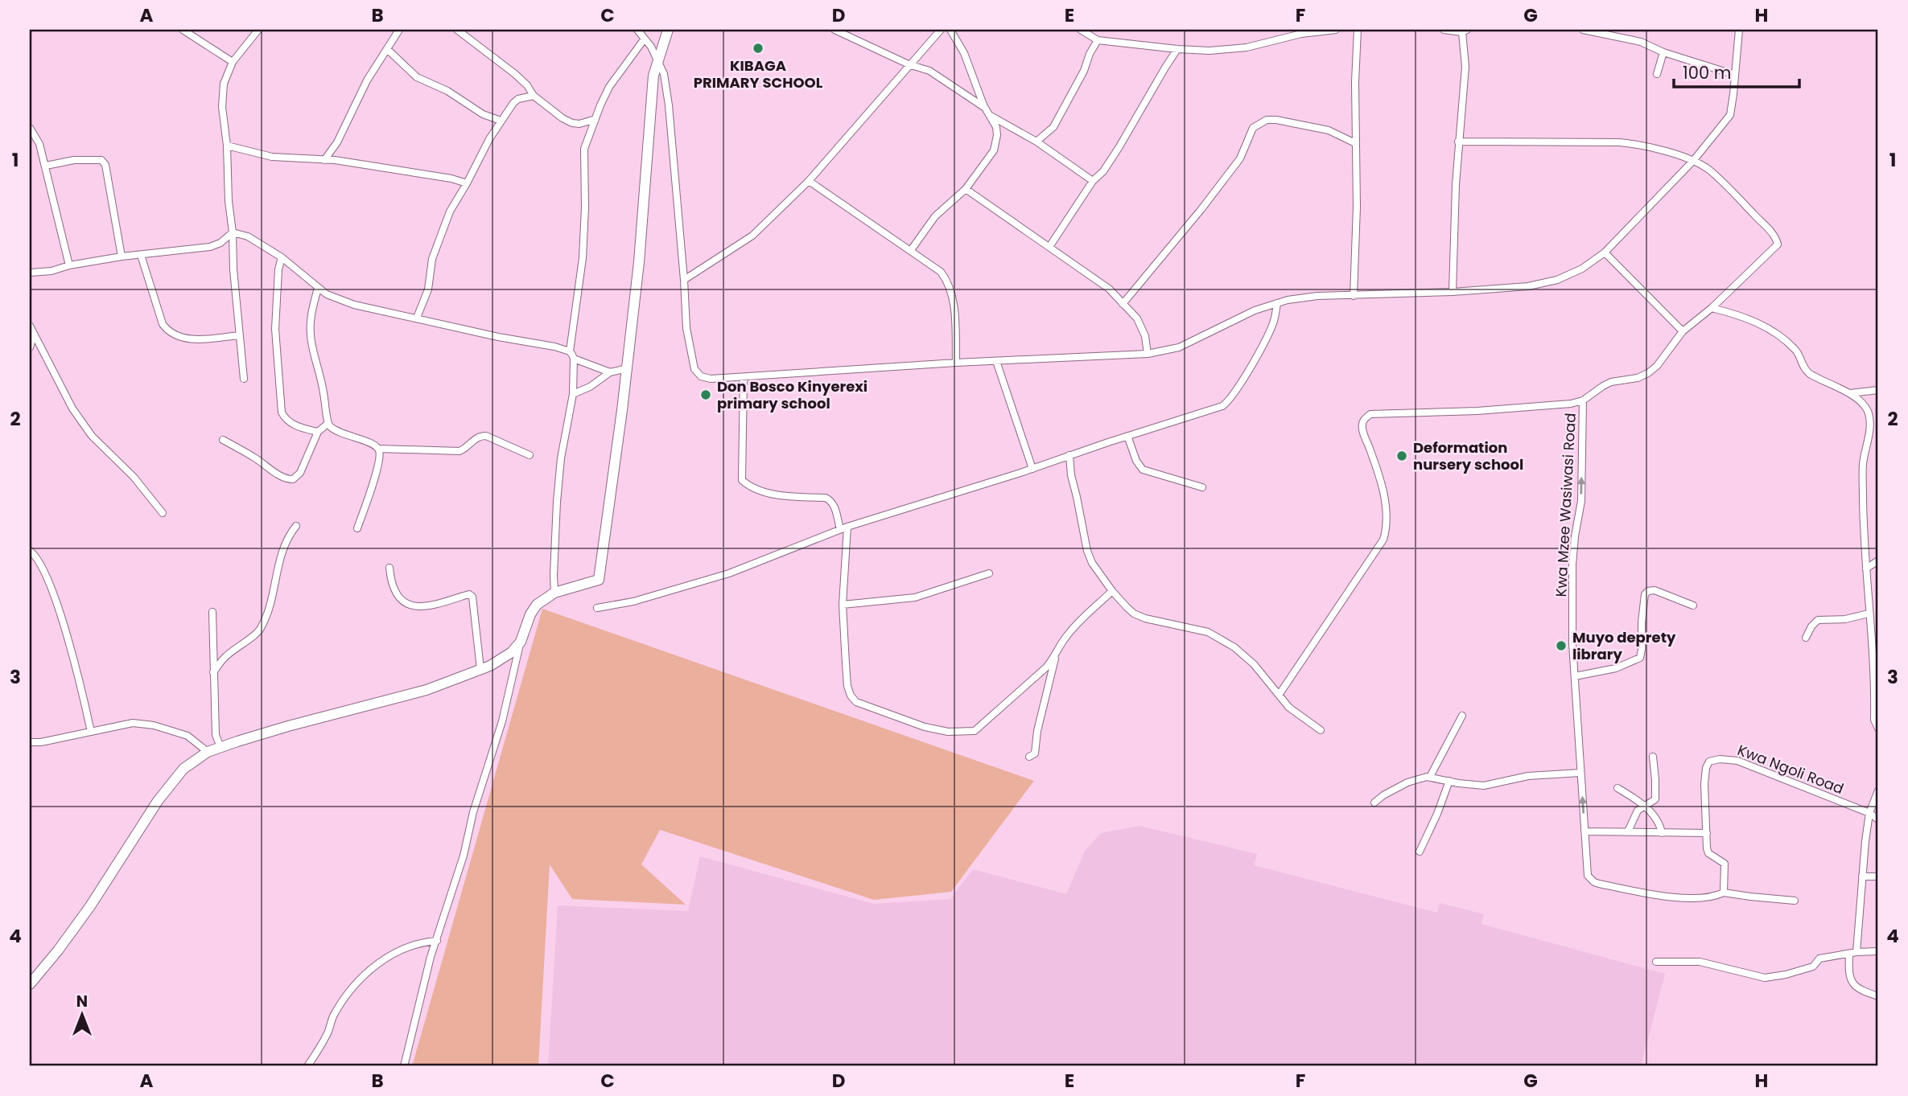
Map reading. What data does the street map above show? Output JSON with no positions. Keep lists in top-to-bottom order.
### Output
{
  "streets": {
    "street": ["Kwa Mzee Wasiwasi Road", "Kwa Ngoli Road"]
  },
  "crossings": [
    ["Kwa Mzee Wasiwasi Road", "Kwa Ngoli Road"]
  ],
  "one_way": ["Kwa Mzee Wasiwasi Road"],
  "places": [
    "KIBAGA PRIMARY SCHOOL",
    "Don Bosco Kinyerexi primary school",
    "Deformation nursery school",
    "Muyo deprety library"
  ],
  "scale_bar": "100 m",
  "north": "top",
  "grid": {
    "columns": [
      "A",
      "B",
      "C",
      "D",
      "E",
      "F",
      "G",
      "H"
    ],
    "rows": [
      "1",
      "2",
      "3",
      "4"
    ]
  }
}
